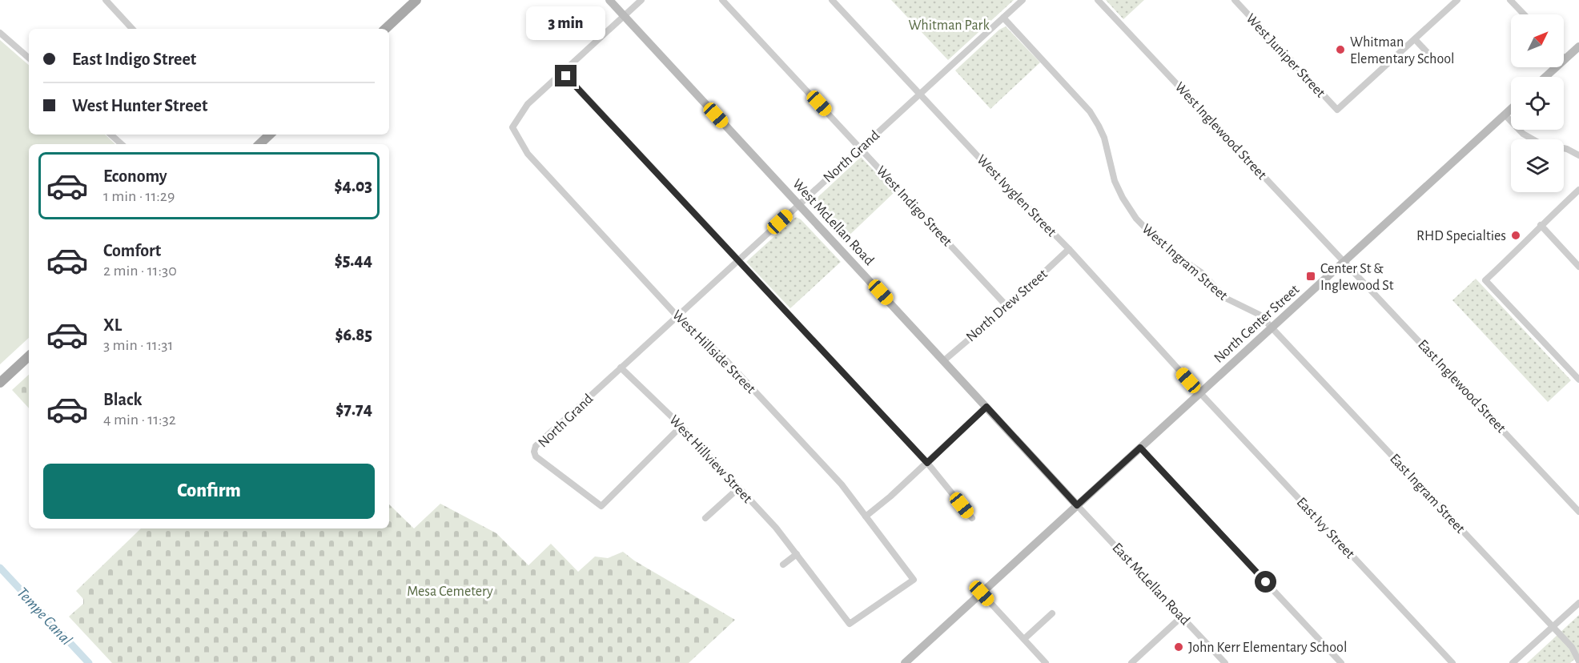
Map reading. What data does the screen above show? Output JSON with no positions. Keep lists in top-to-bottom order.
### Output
{
  "streets": {
    "street": [
      "West Juniper Street",
      "West Inglewood Street",
      "North Grand",
      "West Ivyglen Street",
      "West Indigo Street",
      "West McLellan Road",
      "West Ingram Street",
      "North Drew Street",
      "North Center Street",
      "West Hillside Street",
      "East Inglewood Street",
      "West Hillview Street",
      "East Ingram Street",
      "East Ivy Street",
      "East McLellan Road"
    ]
  },
  "crossings": [
    ["West Inglewood Street", "North Center Street"],
    ["West Inglewood Street", "East Inglewood Street"],
    ["North Grand", "West Ivyglen Street"],
    ["North Grand", "West Indigo Street"],
    ["North Grand", "West McLellan Road"],
    ["North Grand", "West Ingram Street"],
    ["North Grand", "West Hillside Street"],
    ["North Grand", "West Hillview Street"],
    ["West Ivyglen Street", "North Drew Street"],
    ["West Ivyglen Street", "North Center Street"],
    ["West Ivyglen Street", "East Ivy Street"],
    ["West Indigo Street", "North Drew Street"],
    ["West McLellan Road", "North Drew Street"],
    ["West McLellan Road", "North Center Street"],
    ["West McLellan Road", "East McLellan Road"],
    ["West Ingram Street", "North Center Street"],
    ["West Ingram Street", "East Ingram Street"],
    ["North Center Street", "East Inglewood Street"],
    ["North Center Street", "East Ingram Street"],
    ["North Center Street", "East Ivy Street"],
    ["North Center Street", "East McLellan Road"],
    ["West Hillside Street", "West Hillview Street"]
  ],
  "water": ["Tempe Canal"],
  "parks": ["Whitman Park", "Mesa Cemetery"],
  "places": {
    "other": ["Whitman Elementary School", "RHD Specialties", "John Kerr Elementary School"],
    "transit": ["Center St & Inglewood St"]
  },
  "north": "top right",
  "page": {
    "bubble": "3 min",
    "banner": ["East Indigo Street", "West Hunter Street"],
    "list": [
      {
        "name": "Economy",
        "note": "1 min · 11:29",
        "value": "$4.03"
      },
      {
        "name": "Comfort",
        "note": "2 min · 11:30",
        "value": "$5.44"
      },
      {
        "name": "XL",
        "note": "3 min · 11:31",
        "value": "$6.85"
      },
      {
        "name": "Black",
        "note": "4 min · 11:32",
        "value": "$7.74"
      }
    ],
    "buttons": "Confirm"
  }
}
